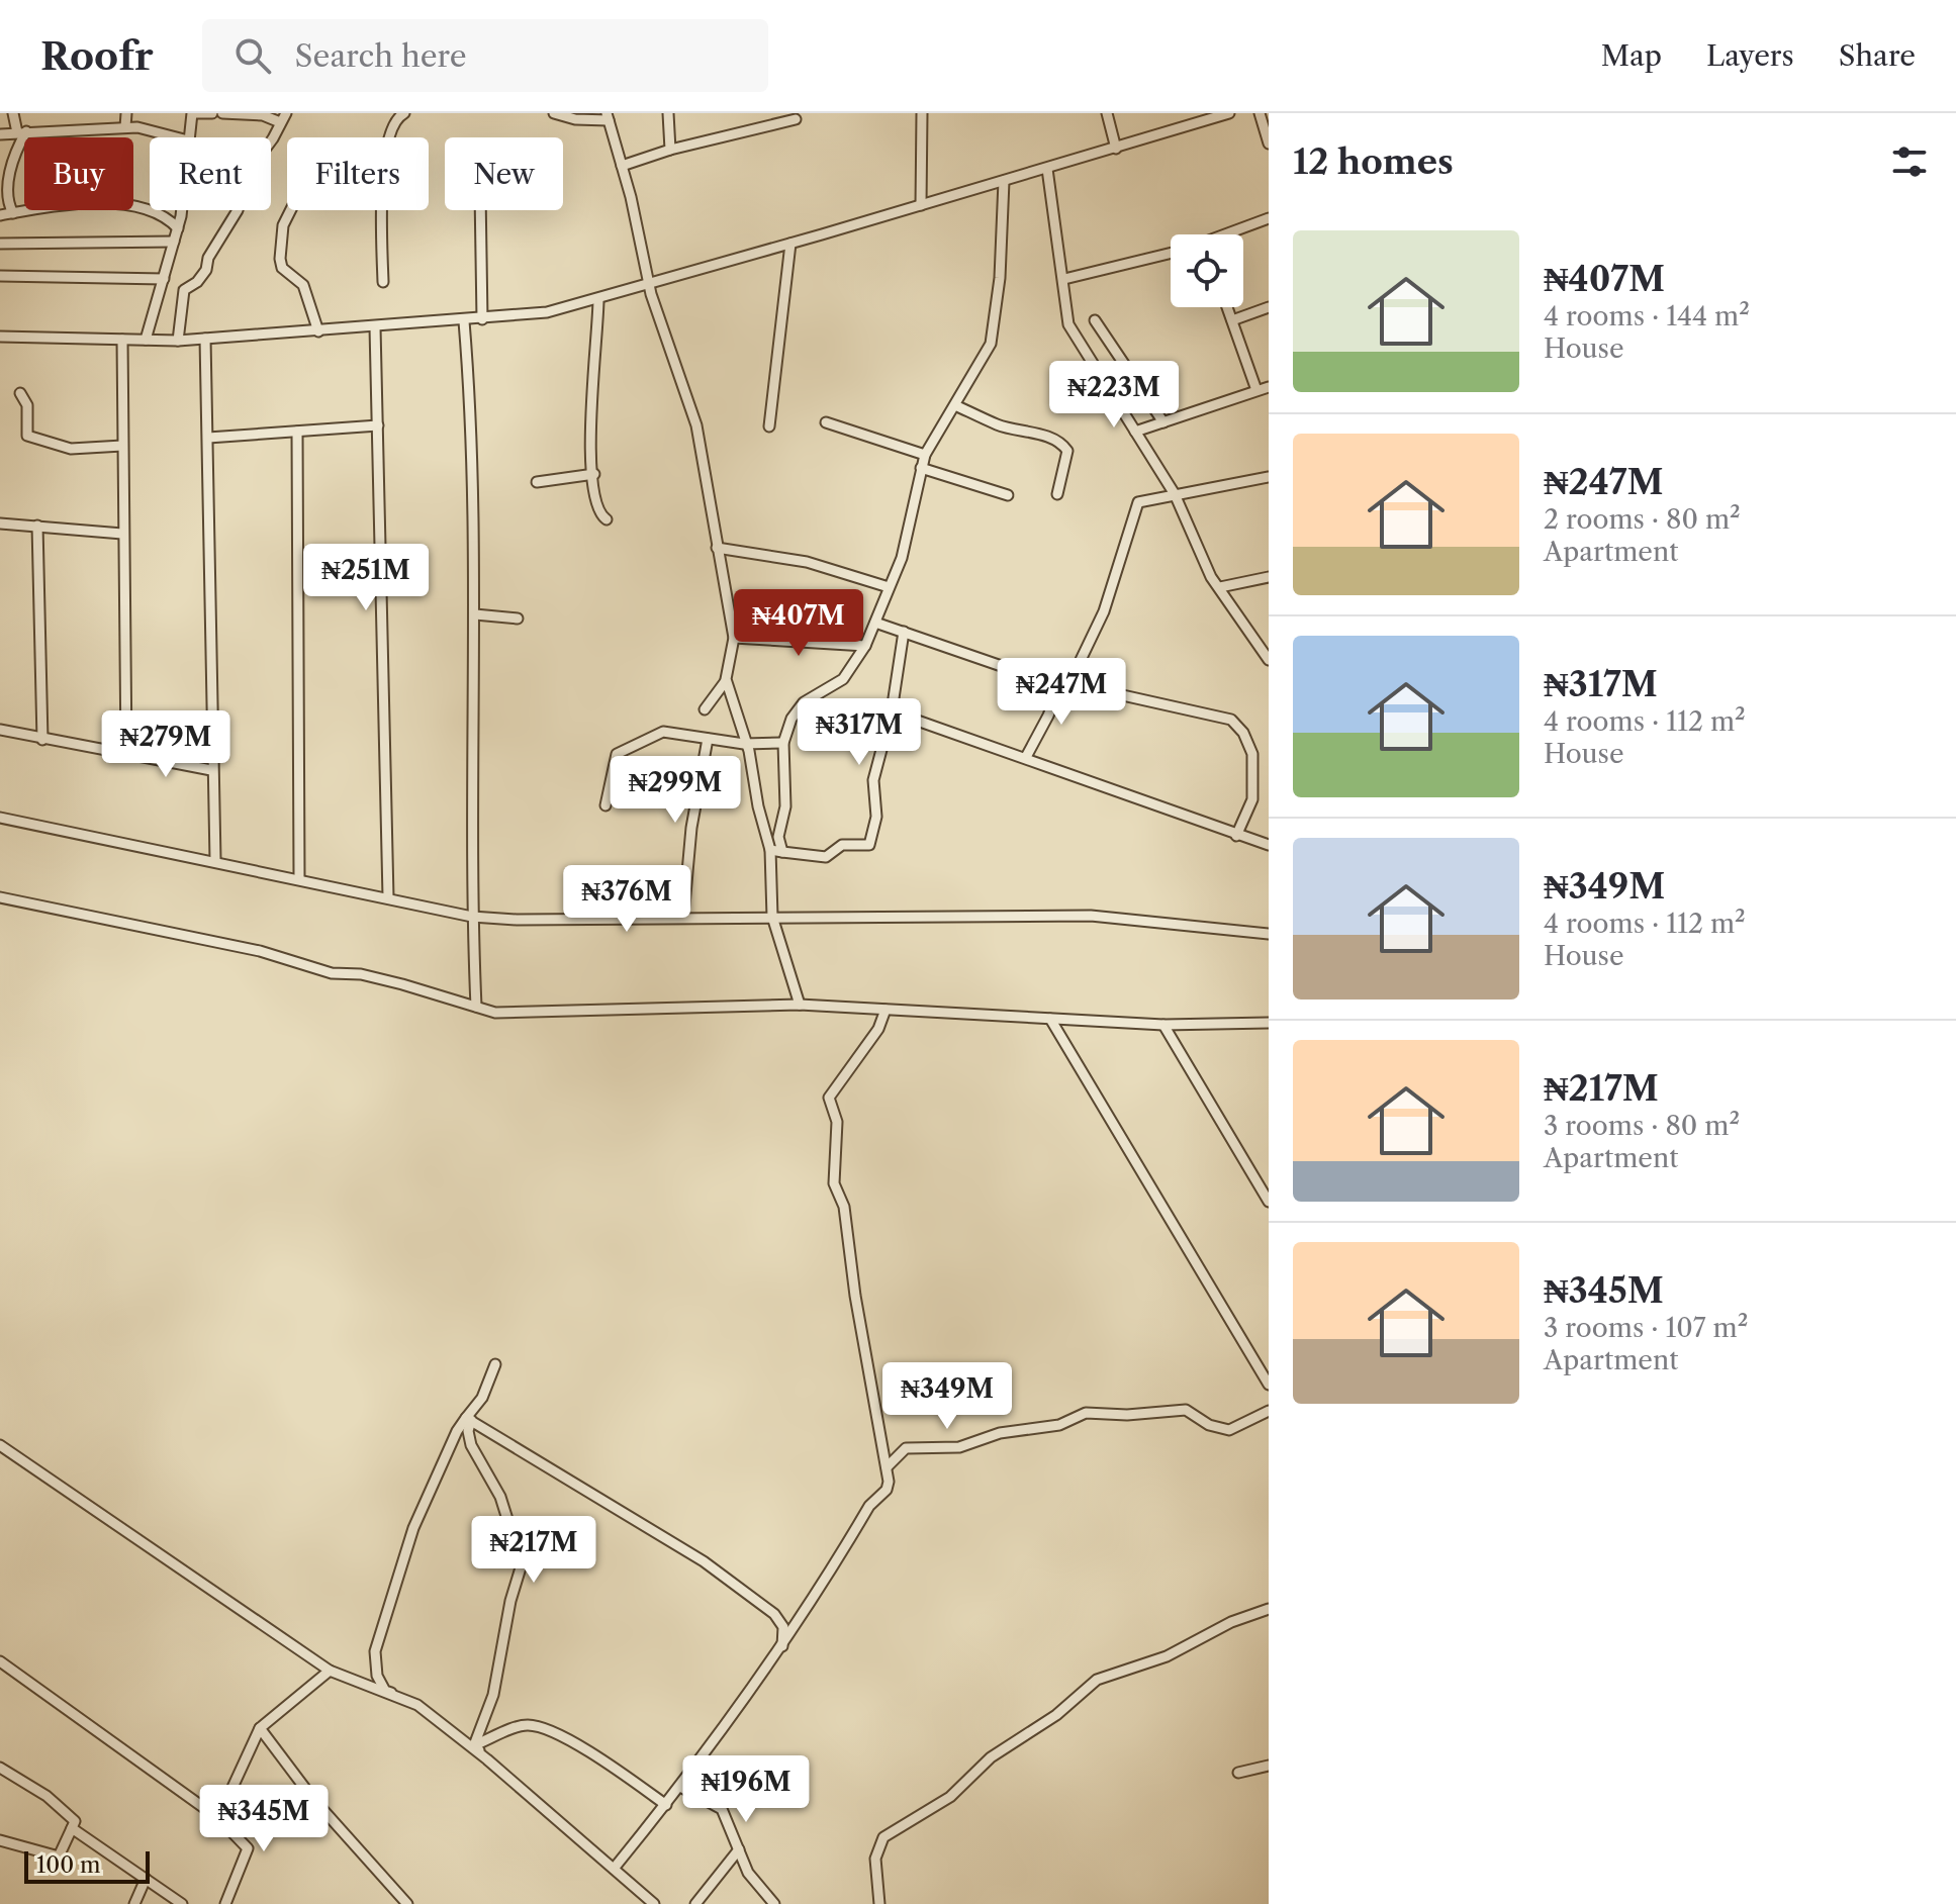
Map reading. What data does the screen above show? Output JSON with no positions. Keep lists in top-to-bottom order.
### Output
{
  "scale_bar": "100 m",
  "page": {
    "header": "Roofr",
    "search": "Search here",
    "nav": ["Map", "Layers", "Share"],
    "heading": "12 homes",
    "chip": [
      "Buy",
      "Rent",
      "Filters",
      "New"
    ],
    "list": [
      {
        "name": "₦407M",
        "note": "4 rooms · 144 m² · House"
      },
      {
        "name": "₦247M",
        "note": "2 rooms · 80 m² · Apartment"
      },
      {
        "name": "₦317M",
        "note": "4 rooms · 112 m² · House"
      },
      {
        "name": "₦349M",
        "note": "4 rooms · 112 m² · House"
      },
      {
        "name": "₦217M",
        "note": "3 rooms · 80 m² · Apartment"
      },
      {
        "name": "₦345M",
        "note": "3 rooms · 107 m² · Apartment"
      }
    ],
    "price": [
      "₦223M",
      "₦251M",
      "₦407M",
      "₦247M",
      "₦317M",
      "₦279M",
      "₦299M",
      "₦376M",
      "₦349M",
      "₦217M",
      "₦196M",
      "₦345M"
    ],
    "scale": "100 m"
  }
}
